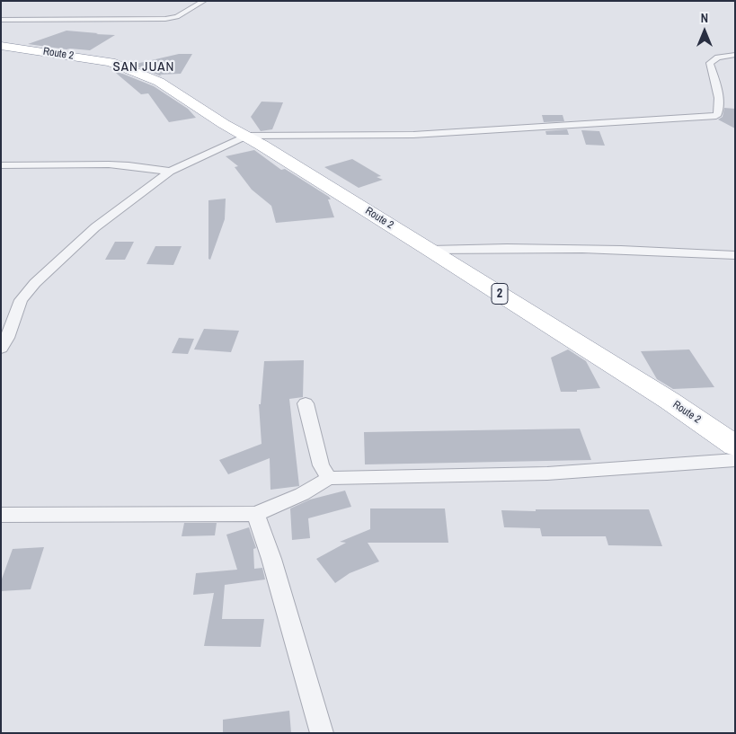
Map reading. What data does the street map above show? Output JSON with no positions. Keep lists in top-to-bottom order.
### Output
{
  "streets": {
    "highway": ["Route 2", "2"]
  },
  "districts": ["SAN JUAN"],
  "north": "top"
}
